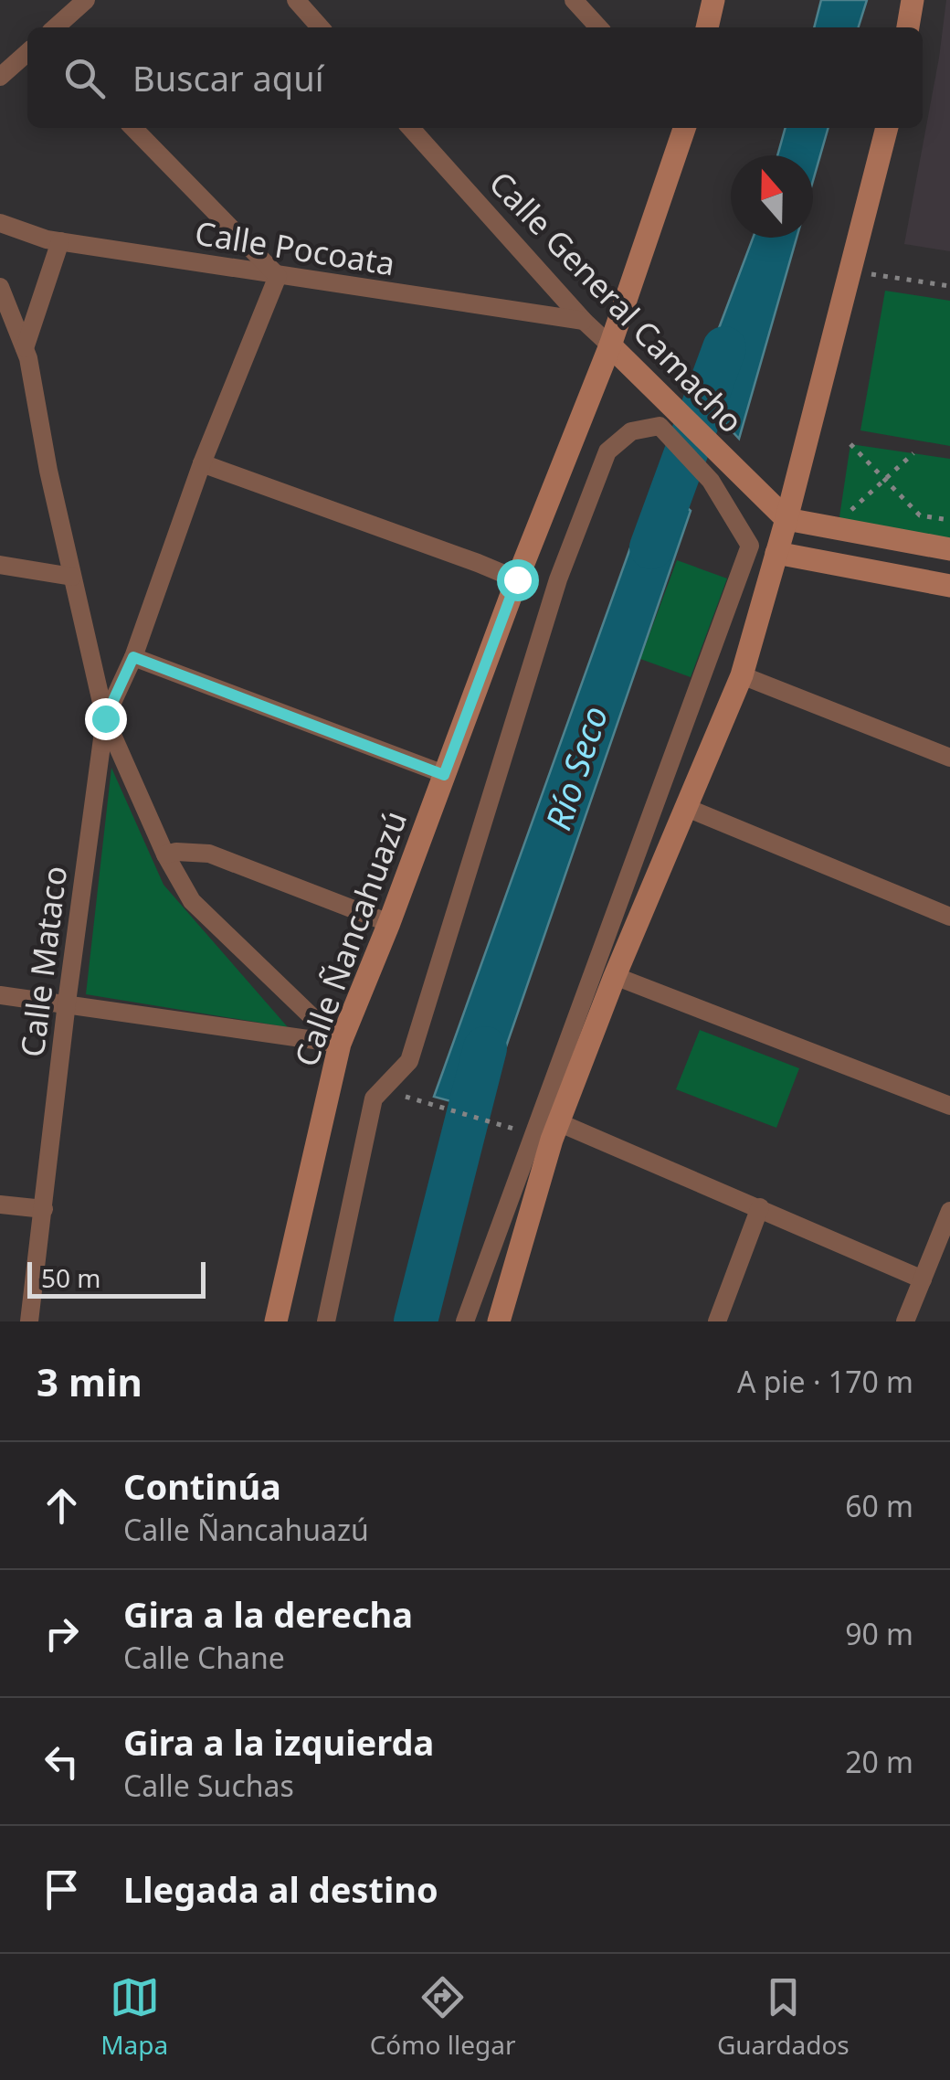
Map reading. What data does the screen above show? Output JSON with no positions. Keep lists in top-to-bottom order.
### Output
{
  "streets": {
    "street": [
      "Calle Pocoata",
      "Calle General Camacho",
      "Calle Ñancahuazú",
      "Calle Mataco"
    ]
  },
  "crossings": [
    ["Calle Pocoata", "Calle General Camacho"],
    ["Calle General Camacho", "Calle Ñancahuazú"]
  ],
  "water": ["Río Seco"],
  "scale_bar": "50 m",
  "north": "top",
  "page": {
    "search": "Buscar aquí",
    "scale": "50 m",
    "heading": ["3 min", "A pie · 170 m"],
    "list": [
      ["Continúa", "Calle Ñancahuazú", "60 m"],
      ["Gira a la derecha", "Calle Chane", "90 m"],
      ["Gira a la izquierda", "Calle Suchas", "20 m"],
      "Llegada al destino"
    ],
    "nav": ["Mapa", "Cómo llegar", "Guardados"]
  }
}
